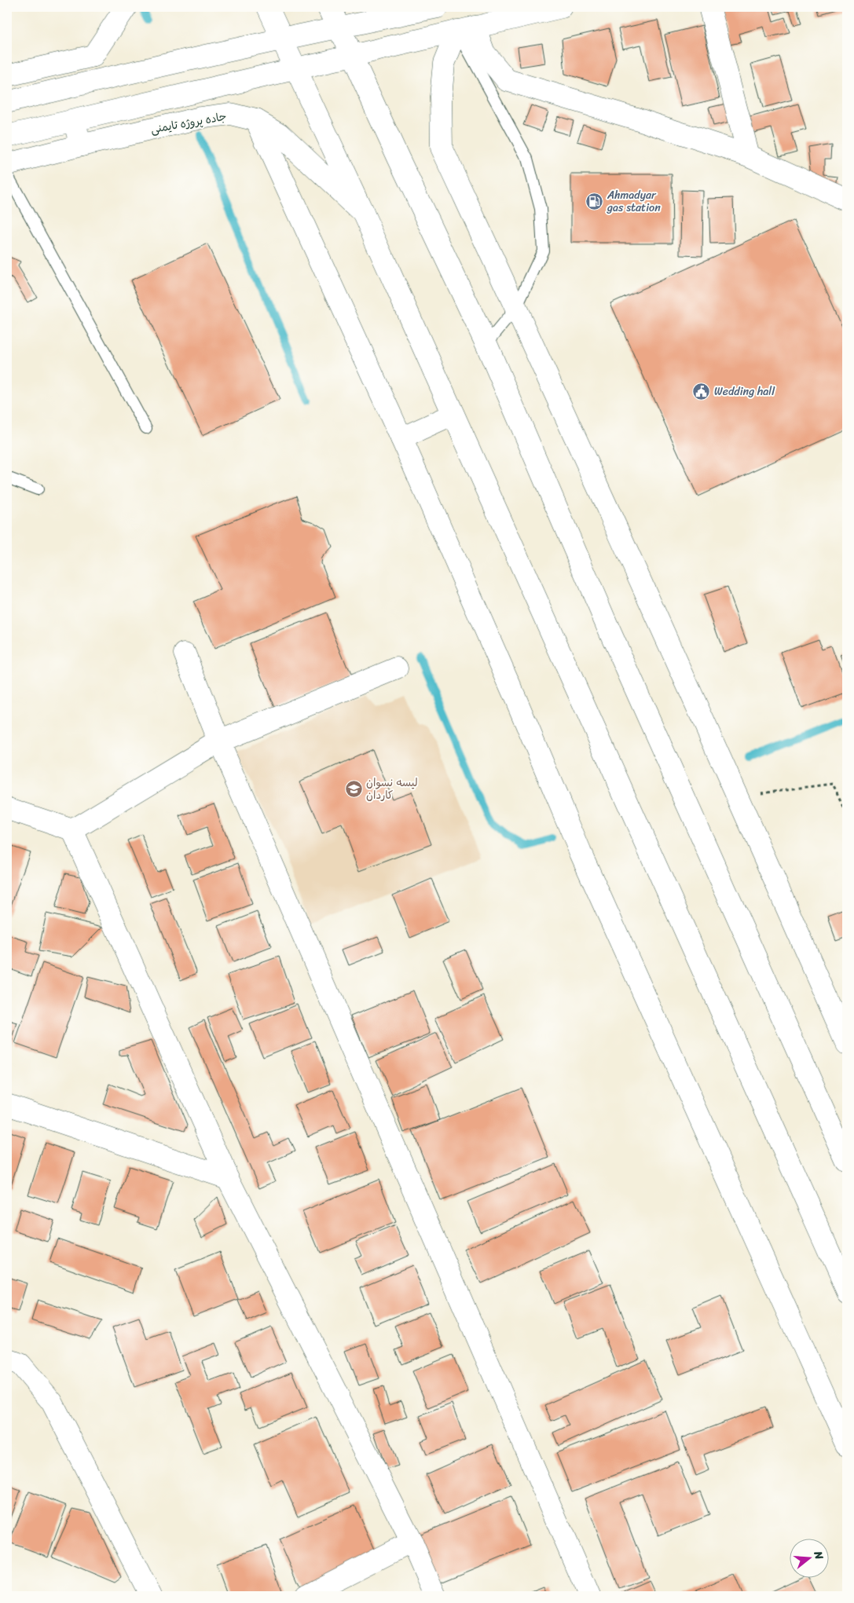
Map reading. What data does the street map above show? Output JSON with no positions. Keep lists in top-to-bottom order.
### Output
{
  "streets": {
    "street": ["جاده پروژه تایمنی"]
  },
  "places": {
    "fuel station": ["Ahmadyar gas station"],
    "public building": ["Wedding hall"],
    "school or university": ["لیسه نسوان کاردان"]
  },
  "north": "right"
}
